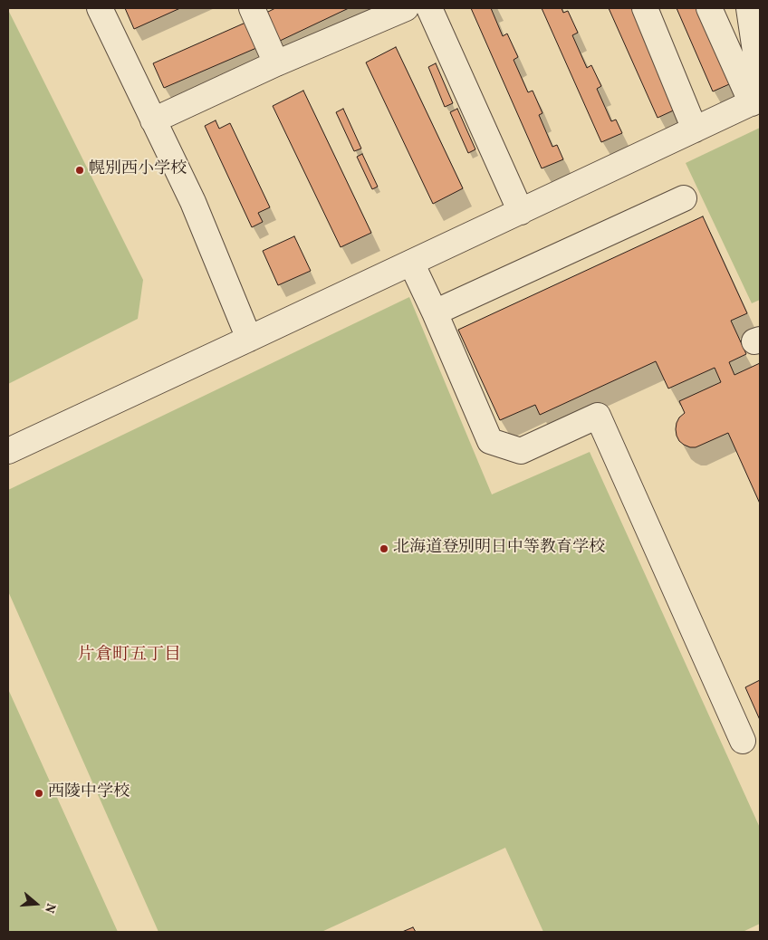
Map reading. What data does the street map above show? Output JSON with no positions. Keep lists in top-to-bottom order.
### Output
{
  "districts": ["片倉町五丁目"],
  "places": ["幌別西小学校", "北海道登別明日中等教育学校", "西陵中学校"],
  "north": "right"
}
